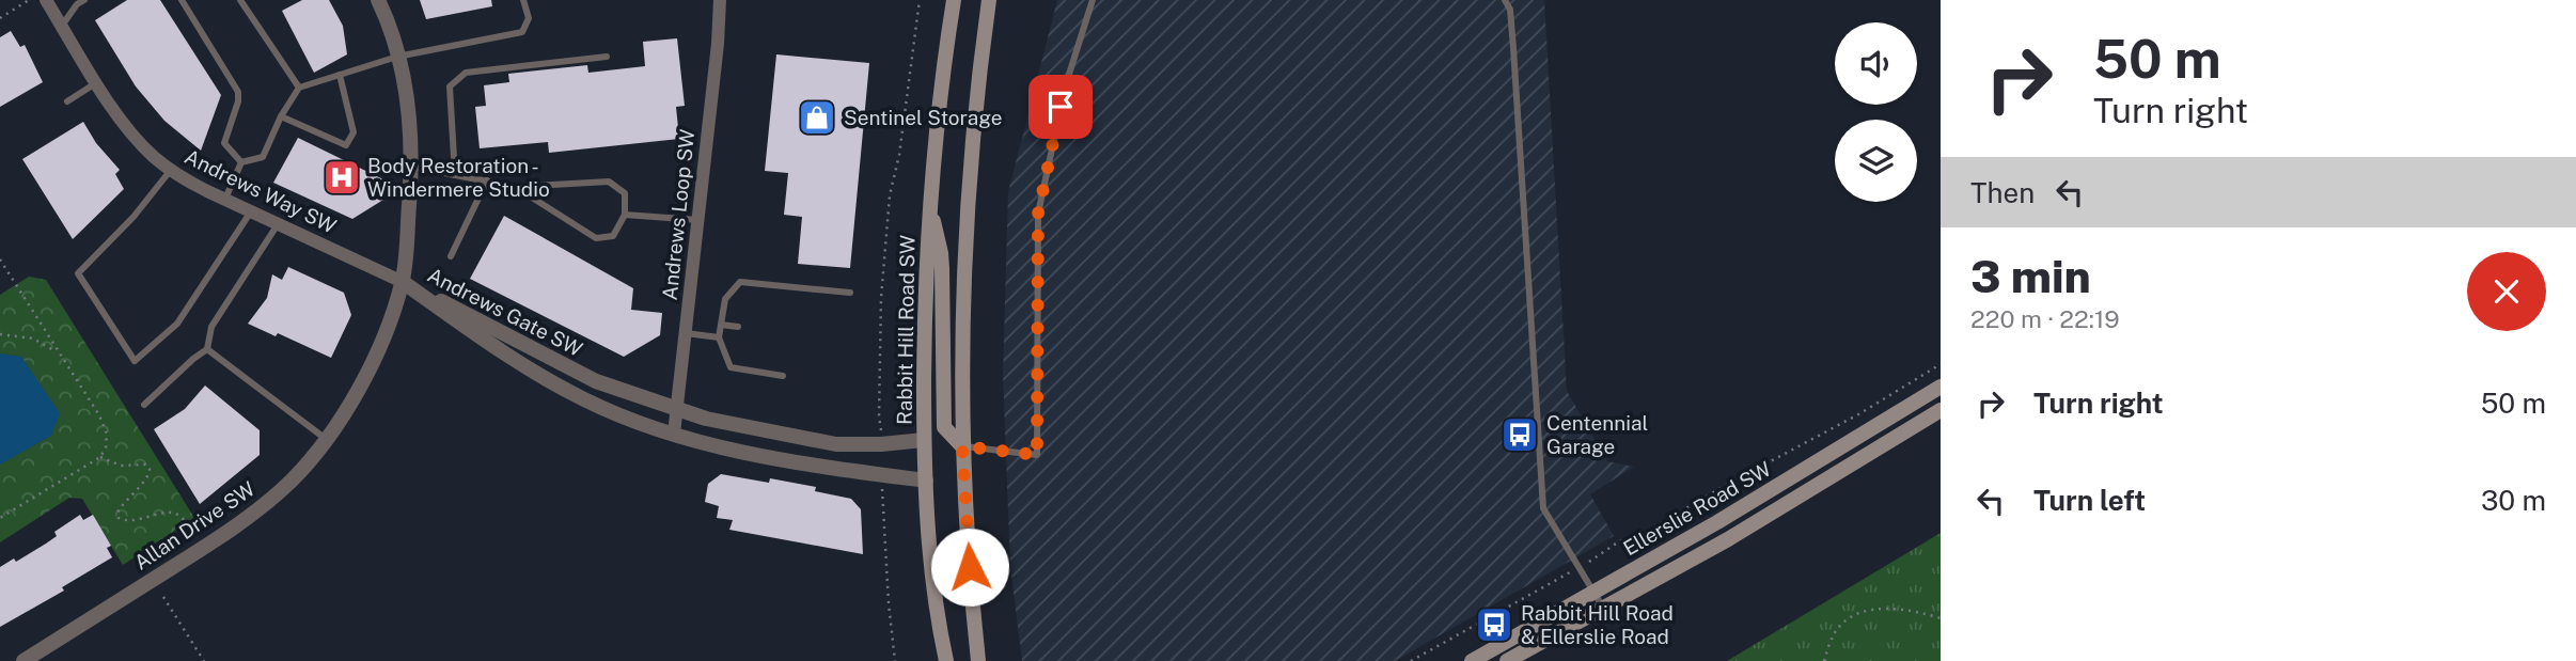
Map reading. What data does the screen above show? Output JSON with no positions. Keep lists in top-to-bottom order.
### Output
{
  "streets": {
    "main road": ["Rabbit Hill Road SW", "Ellerslie Road SW"],
    "street": [
      "Andrews Way SW",
      "Andrews Loop SW",
      "Andrews Gate SW",
      "Allan Drive SW"
    ]
  },
  "crossings": [
    ["Andrews Way SW", "Andrews Gate SW"],
    ["Andrews Way SW", "Allan Drive SW"],
    ["Andrews Loop SW", "Andrews Gate SW"],
    ["Andrews Gate SW", "Rabbit Hill Road SW"],
    ["Andrews Gate SW", "Allan Drive SW"]
  ],
  "places": {
    "shop": ["Sentinel Storage"],
    "hospital": ["Body Restoration - Windermere Studio"],
    "bus stop": ["Centennial Garage", "Rabbit Hill Road & Ellerslie Road"]
  },
  "page": {
    "turn": ["50 m", "Turn right"],
    "then": "Then",
    "heading": ["3 min", "220 m · 22:19"],
    "list": [
      {
        "name": "Turn right",
        "value": "50 m"
      },
      {
        "name": "Turn left",
        "value": "30 m"
      }
    ]
  }
}
